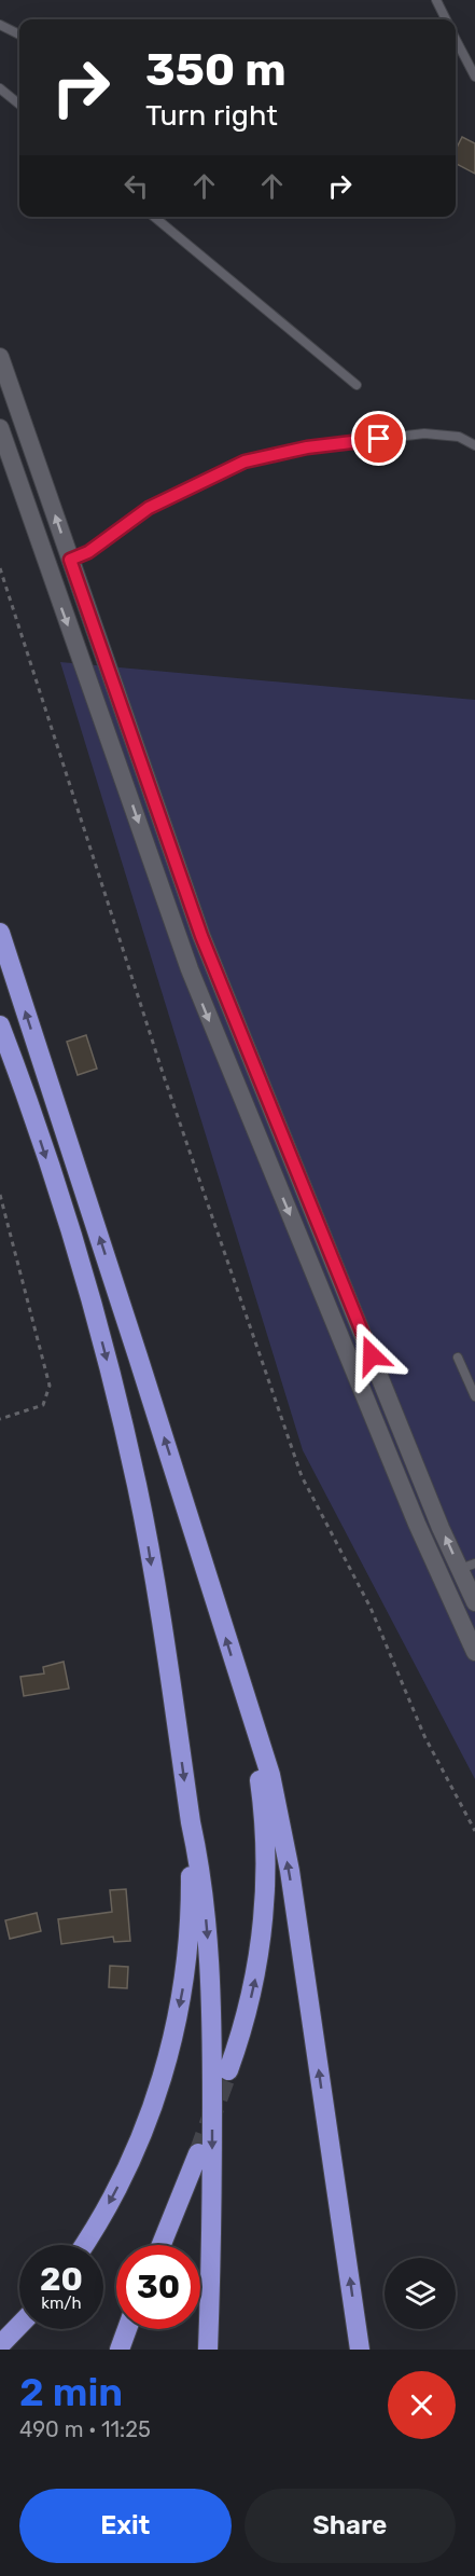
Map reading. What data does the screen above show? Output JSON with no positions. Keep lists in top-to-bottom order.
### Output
{
  "page": {
    "turn": ["350 m", "Turn right"],
    "speed": "20 km/h",
    "limit": "30",
    "heading": ["2 min", "490 m · 11:25"],
    "buttons": ["Exit", "Share"]
  }
}
